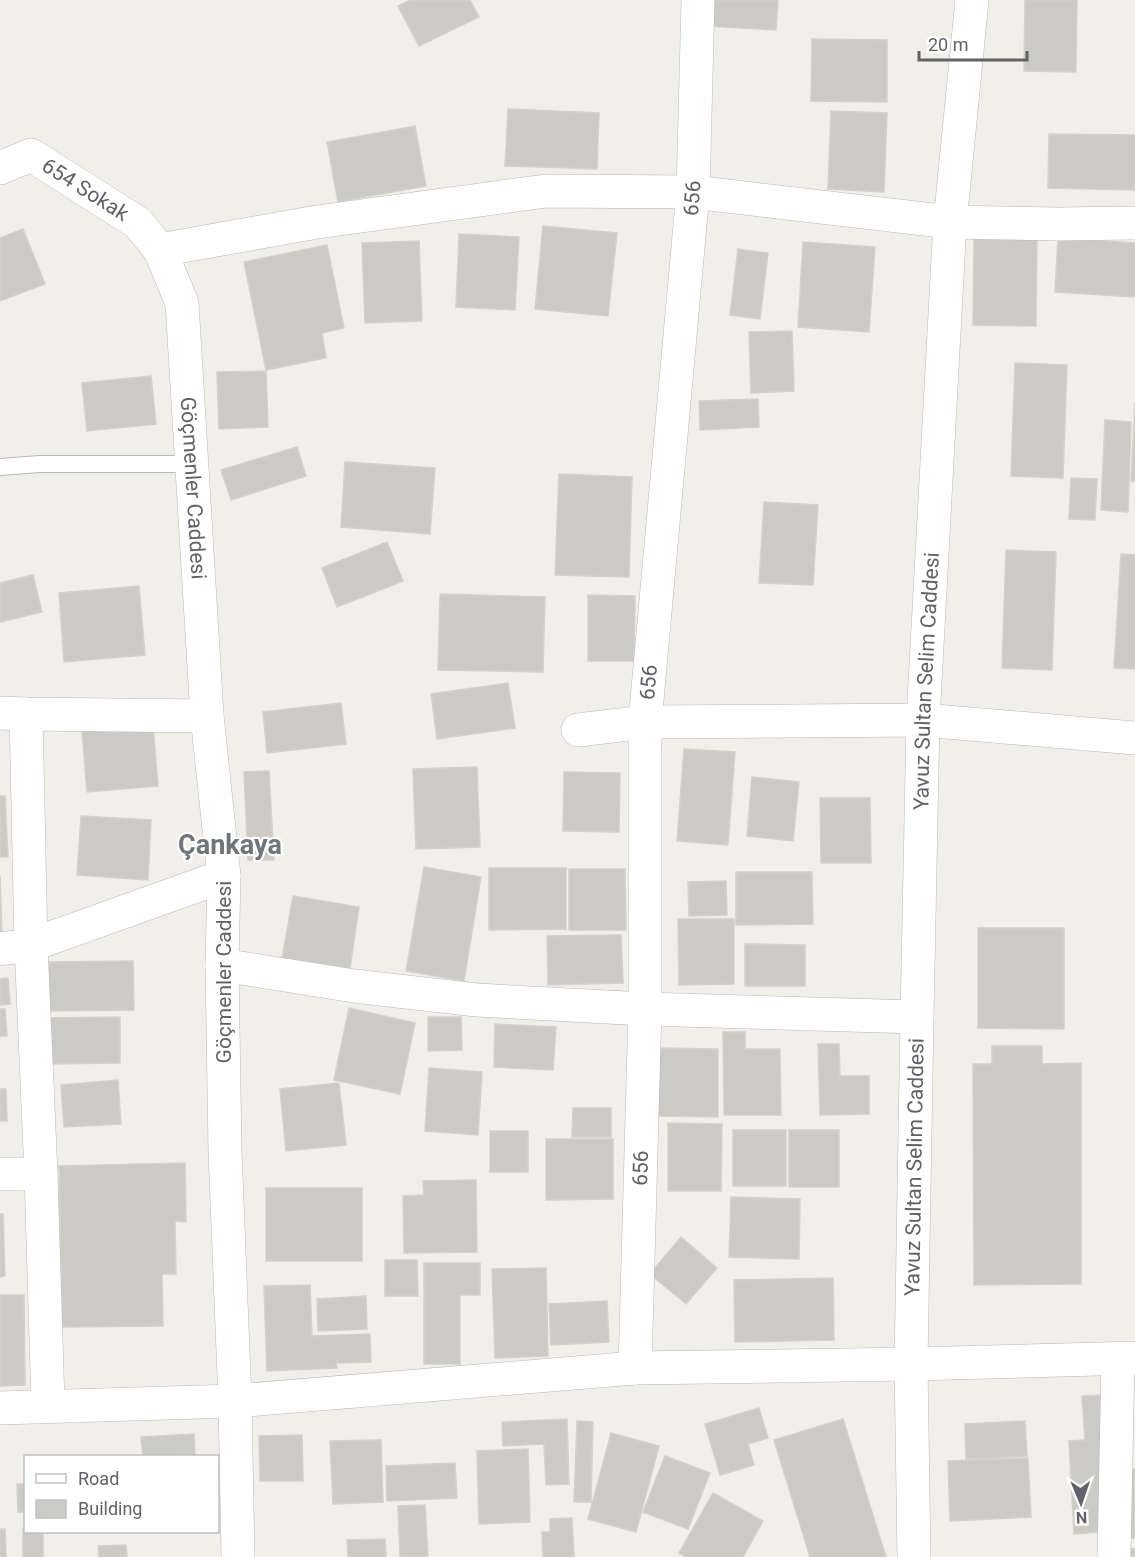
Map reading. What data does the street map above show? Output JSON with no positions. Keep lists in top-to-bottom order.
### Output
{
  "streets": {
    "street": [
      "654 Sokak",
      "656",
      "Göçmenler Caddesi",
      "Yavuz Sultan Selim Caddesi"
    ]
  },
  "crossings": [
    ["654 Sokak", "Göçmenler Caddesi"]
  ],
  "districts": ["Çankaya"],
  "legend": ["Road", "Building"],
  "scale_bar": "20 m",
  "north": "bottom"
}
